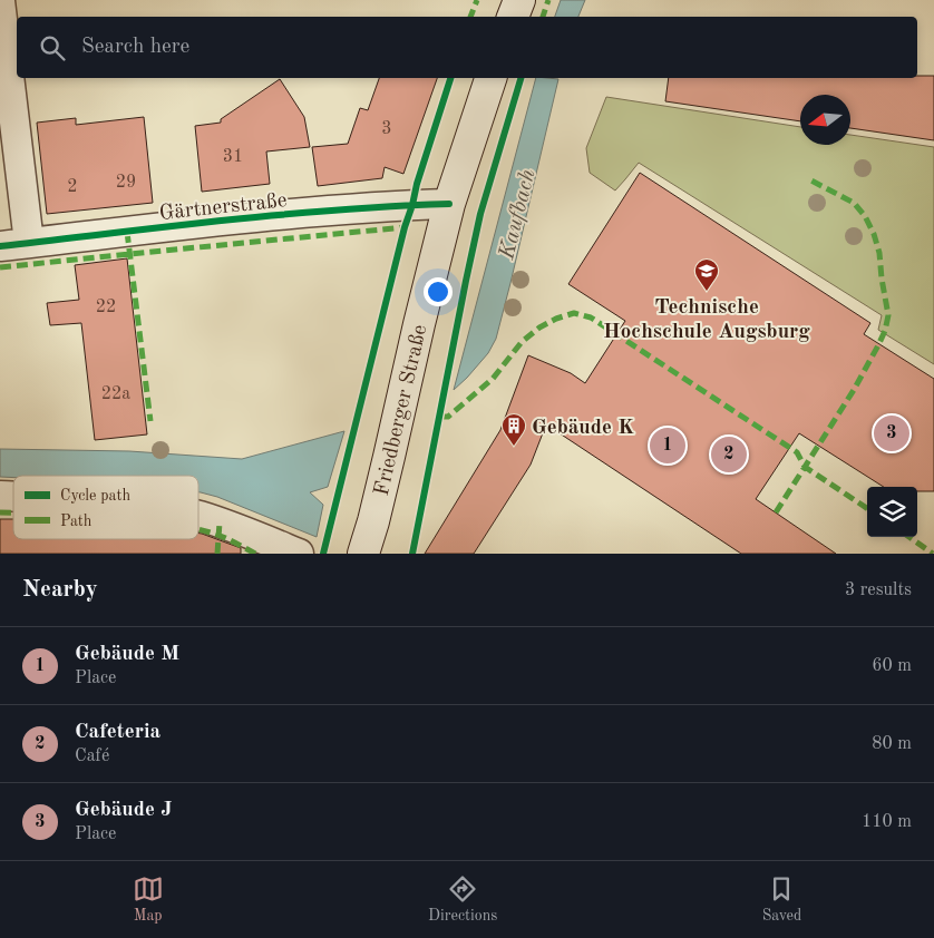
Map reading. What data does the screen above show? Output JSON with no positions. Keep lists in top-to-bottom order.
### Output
{
  "streets": {
    "main road": ["Friedberger Straße"],
    "street": ["Gärtnerstraße"]
  },
  "crossings": [
    ["Gärtnerstraße", "Friedberger Straße"]
  ],
  "water": ["Kaufbach"],
  "places": {
    "school or university": ["Technische Hochschule Augsburg"],
    "building": ["Gebäude K"]
  },
  "house_numbers": [
    "3",
    "31",
    "29",
    "2",
    "22",
    "22a"
  ],
  "legend": ["Cycle path", "Path"],
  "north": "left",
  "page": {
    "search": "Search here",
    "pins": ["3", "1", "2"],
    "heading": ["Nearby", "3 results"],
    "list": [
      {
        "mark": "1",
        "name": "Gebäude M",
        "note": "Place",
        "value": "60 m"
      },
      {
        "mark": "2",
        "name": "Cafeteria",
        "note": "Café",
        "value": "80 m"
      },
      {
        "mark": "3",
        "name": "Gebäude J",
        "note": "Place",
        "value": "110 m"
      }
    ],
    "nav": ["Map", "Directions", "Saved"]
  }
}
